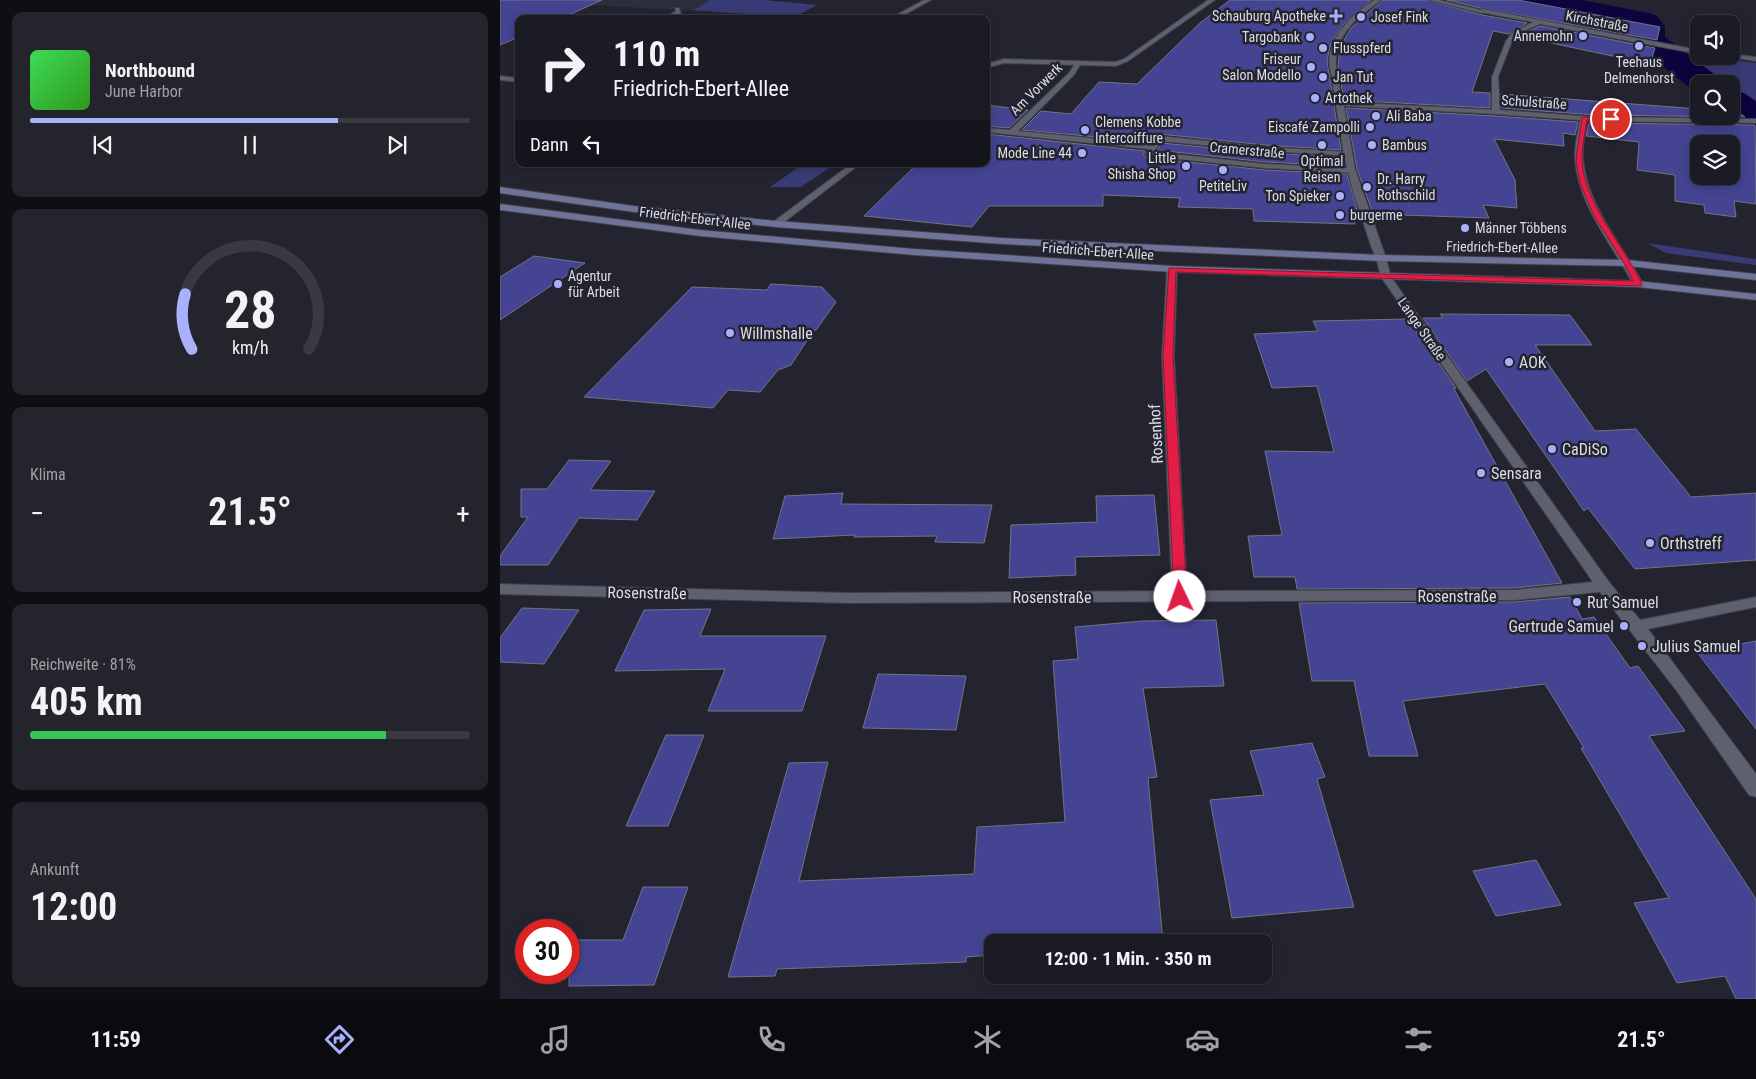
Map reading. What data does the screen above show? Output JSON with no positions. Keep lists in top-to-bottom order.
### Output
{
  "streets": {
    "main road": ["Friedrich-Ebert-Allee"],
    "street": [
      "Kirchstraße",
      "Am Vorwerk",
      "Schulstraße",
      "Cramerstraße",
      "Lange Straße",
      "Rosenhof",
      "Rosenstraße"
    ]
  },
  "crossings": [
    ["Am Vorwerk", "Cramerstraße"],
    ["Schulstraße", "Lange Straße"],
    ["Cramerstraße", "Lange Straße"],
    ["Friedrich-Ebert-Allee", "Lange Straße"],
    ["Friedrich-Ebert-Allee", "Rosenhof"],
    ["Lange Straße", "Rosenstraße"],
    ["Rosenhof", "Rosenstraße"]
  ],
  "places": {
    "health": ["Schauburg Apotheke"],
    "other": [
      "Josef Fink",
      "Annemohn",
      "Targobank",
      "Teehaus Delmenhorst",
      "Flusspferd",
      "Friseur Salon Modello",
      "Jan Tut",
      "Artothek",
      "Ali Baba",
      "Eiscafé Zampolli",
      "Clemens Kobbe Intercoiffure",
      "Optimal Reisen",
      "Bambus",
      "Mode Line 44",
      "Little Shisha Shop",
      "PetiteLiv",
      "Dr. Harry Rothschild",
      "Ton Spieker",
      "burgerme",
      "Männer Többens",
      "Agentur für Arbeit",
      "Willmshalle",
      "AOK",
      "CaDiSo",
      "Sensara",
      "Orthstreff",
      "Rut Samuel",
      "Gertrude Samuel",
      "Julius Samuel"
    ]
  },
  "page": {
    "turn": ["110 m", "Friedrich-Ebert-Allee"],
    "song": ["Northbound", "June Harbor"],
    "then": "Dann",
    "tile": [
      "Klima",
      ["Reichweite · 81%", "405 km"],
      ["Ankunft", "12:00"]
    ],
    "heat": ["−", "21.5°", "+"],
    "limit": "30",
    "trip": "12:00 · 1 Min. · 350 m",
    "tabs": ["11:59", "21.5°"],
    "gauge": ["28", "km/h"]
  }
}
